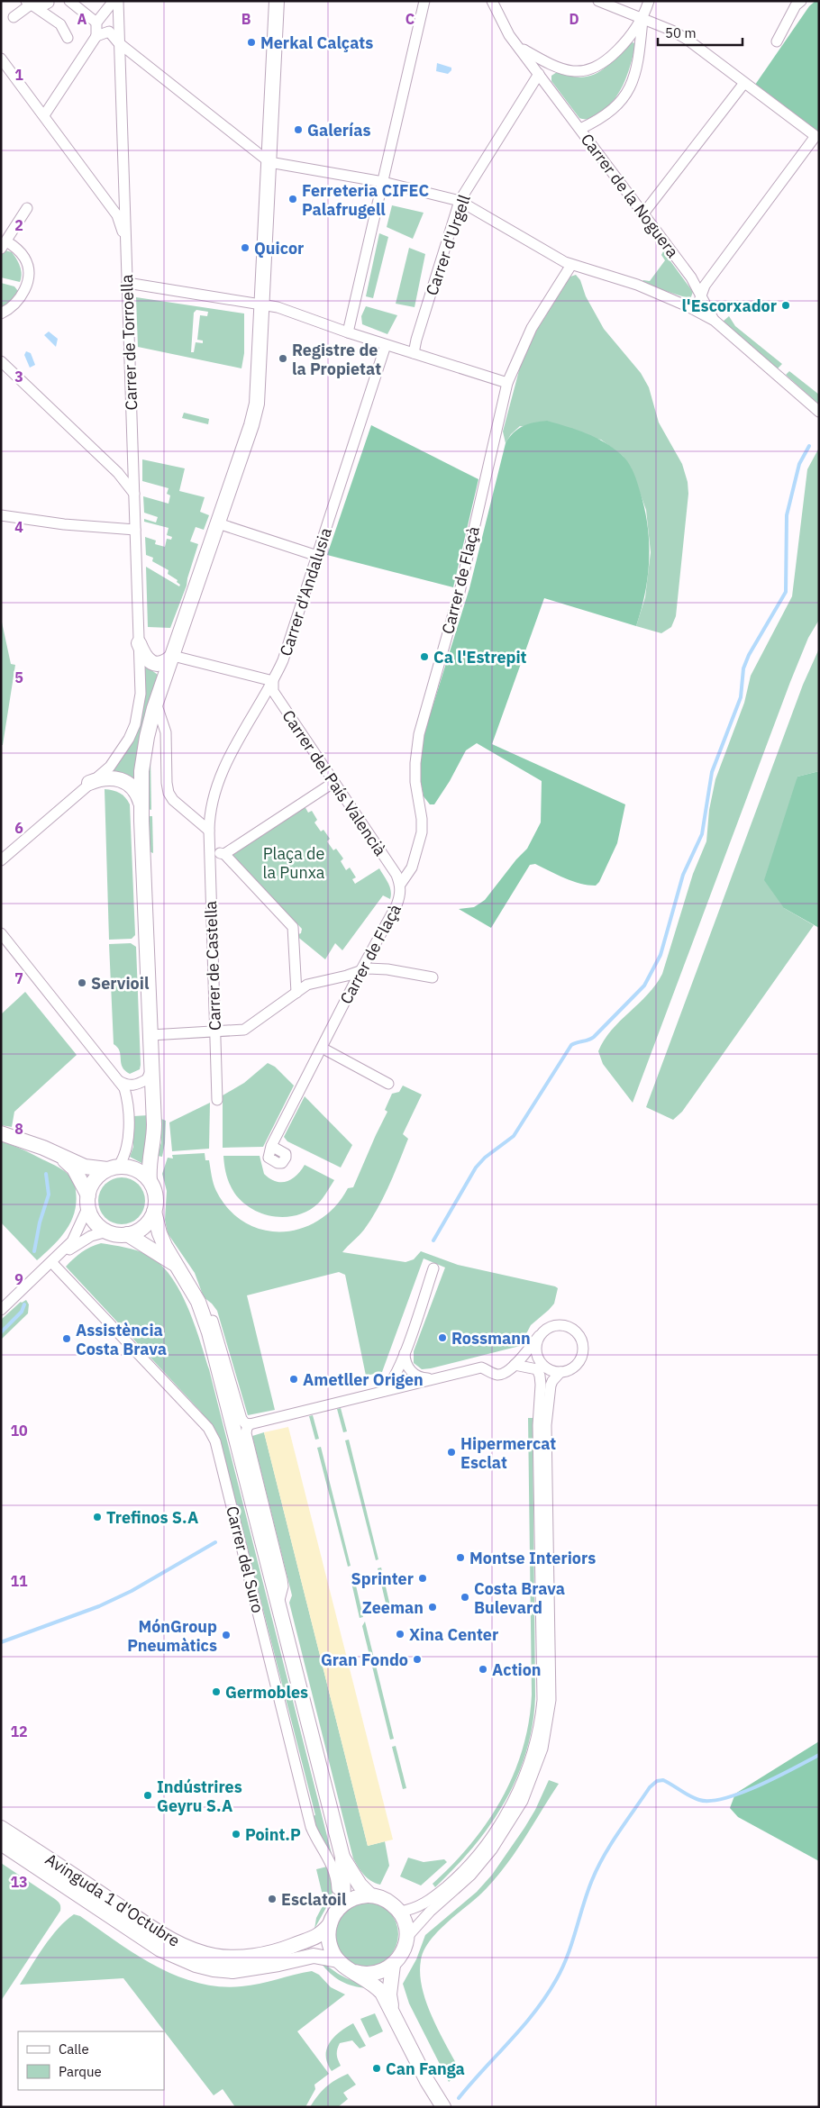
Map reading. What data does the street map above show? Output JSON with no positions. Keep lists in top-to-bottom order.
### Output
{
  "streets": {
    "street": [
      "Carrer de la Noguera",
      "Carrer d'Urgell",
      "Carrer de Torroella",
      "Carrer de Flaçà",
      "Carrer d'Andalusia",
      "Carrer del País Valencià",
      "Carrer de Castella",
      "Carrer del Suro",
      "Avinguda 1 d'Octubre"
    ]
  },
  "crossings": [
    ["Carrer de la Noguera", "Carrer d'Urgell"],
    ["Carrer de Flaçà", "Carrer del País Valencià"],
    ["Carrer d'Andalusia", "Carrer del País Valencià"],
    ["Carrer d'Andalusia", "Carrer de Castella"],
    ["Carrer del Suro", "Avinguda 1 d'Octubre"]
  ],
  "parks": ["Plaça de la Punxa"],
  "places": [
    "Merkal Calçats",
    "Galerías",
    "Ferreteria CIFEC Palafrugell",
    "Quicor",
    "l'Escorxador",
    "Registre de la Propietat",
    "Ca l'Estrepit",
    "Servioil",
    "Rossmann",
    "Assistència Costa Brava",
    "Ametller Origen",
    "Hipermercat Esclat",
    "Trefinos S.A",
    "Montse Interiors",
    "Sprinter",
    "Costa Brava Bulevard",
    "Zeeman",
    "Xina Center",
    "MónGroup Pneumàtics",
    "Gran Fondo",
    "Action",
    "Germobles",
    "Indústrires Geyru S.A",
    "Point.P",
    "Esclatoil",
    "Can Fanga"
  ],
  "legend": ["Calle", "Parque"],
  "scale_bar": "50 m",
  "grid": {
    "columns": [
      "A",
      "B",
      "C",
      "D"
    ],
    "rows": [
      "1",
      "2",
      "3",
      "4",
      "5",
      "6",
      "7",
      "8",
      "9",
      "10",
      "11",
      "12",
      "13"
    ]
  }
}
